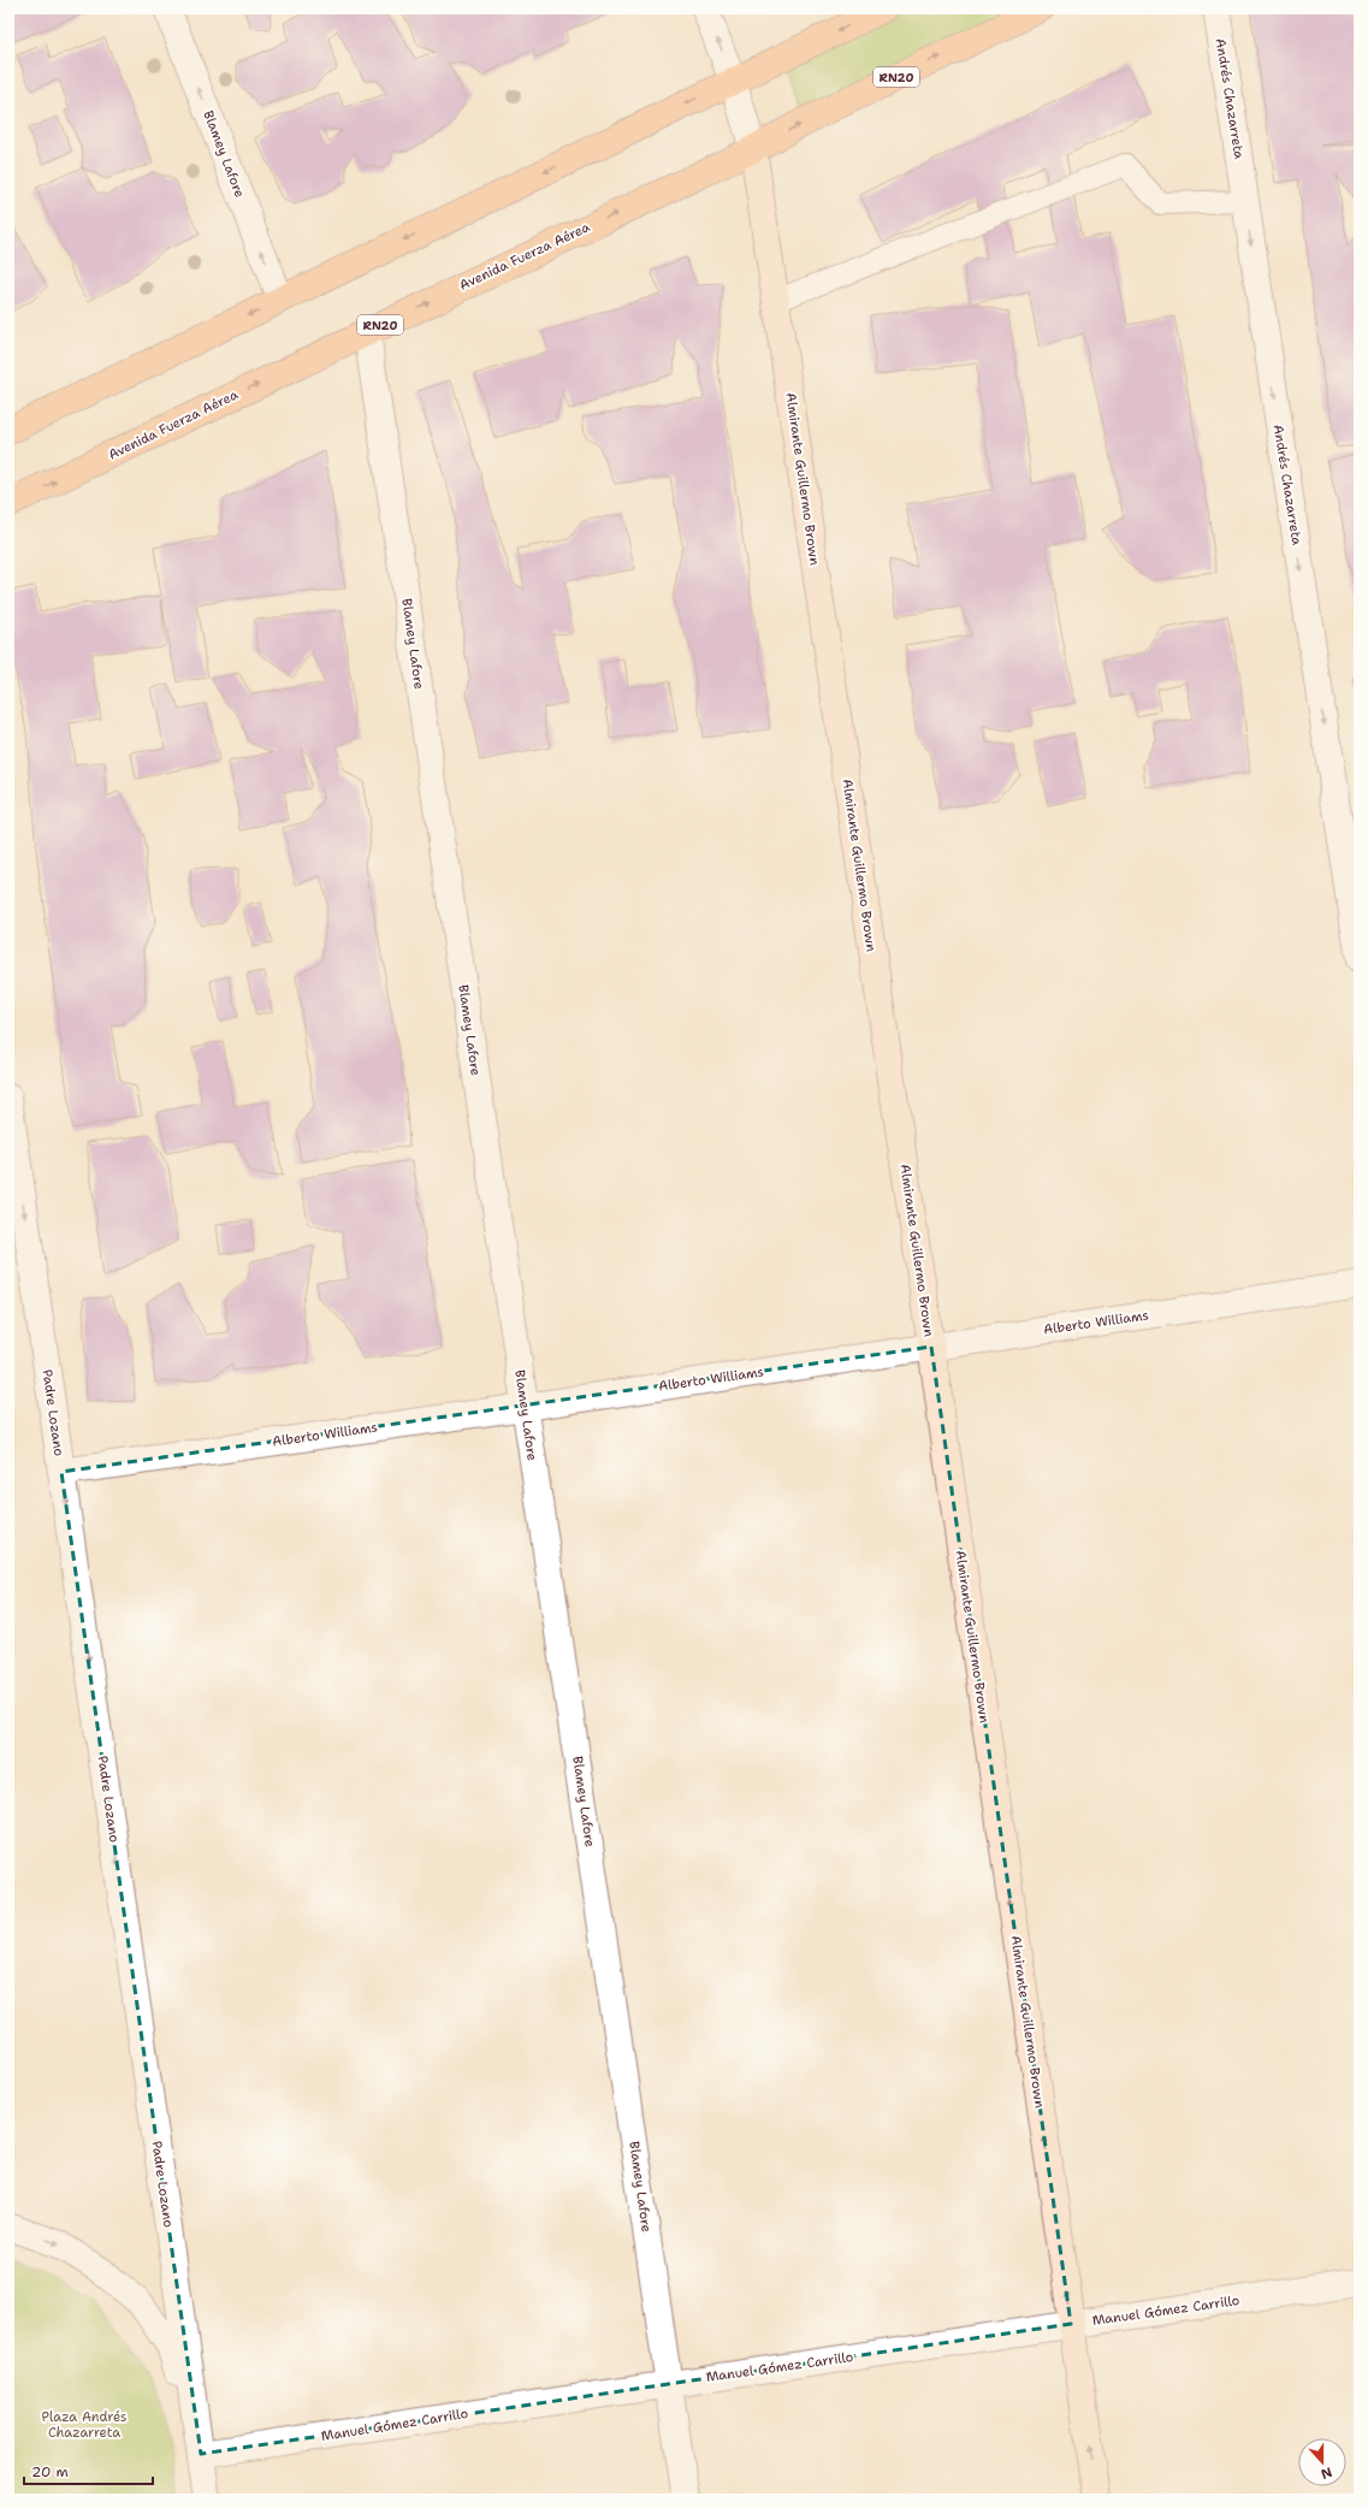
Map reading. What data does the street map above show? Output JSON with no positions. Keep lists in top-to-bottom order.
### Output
{
  "streets": {
    "main road": ["RN20", "Avenida Fuerza Aérea"],
    "street": [
      "Andrés Chazarreta",
      "Blamey Lafore",
      "Almirante Guillermo Brown",
      "Alberto Williams",
      "Padre Lozano",
      "Manuel Gómez Carrillo"
    ]
  },
  "crossings": [
    ["Blamey Lafore", "Avenida Fuerza Aérea"],
    ["Blamey Lafore", "Alberto Williams"],
    ["Blamey Lafore", "Manuel Gómez Carrillo"],
    ["Avenida Fuerza Aérea", "Almirante Guillermo Brown"],
    ["Almirante Guillermo Brown", "Alberto Williams"],
    ["Almirante Guillermo Brown", "Manuel Gómez Carrillo"],
    ["Alberto Williams", "Padre Lozano"],
    ["Padre Lozano", "Manuel Gómez Carrillo"]
  ],
  "one_way": ["Andrés Chazarreta", "Almirante Guillermo Brown", "Padre Lozano"],
  "parks": ["Plaza Andrés Chazarreta"],
  "scale_bar": "20 m",
  "north": "bottom"
}
